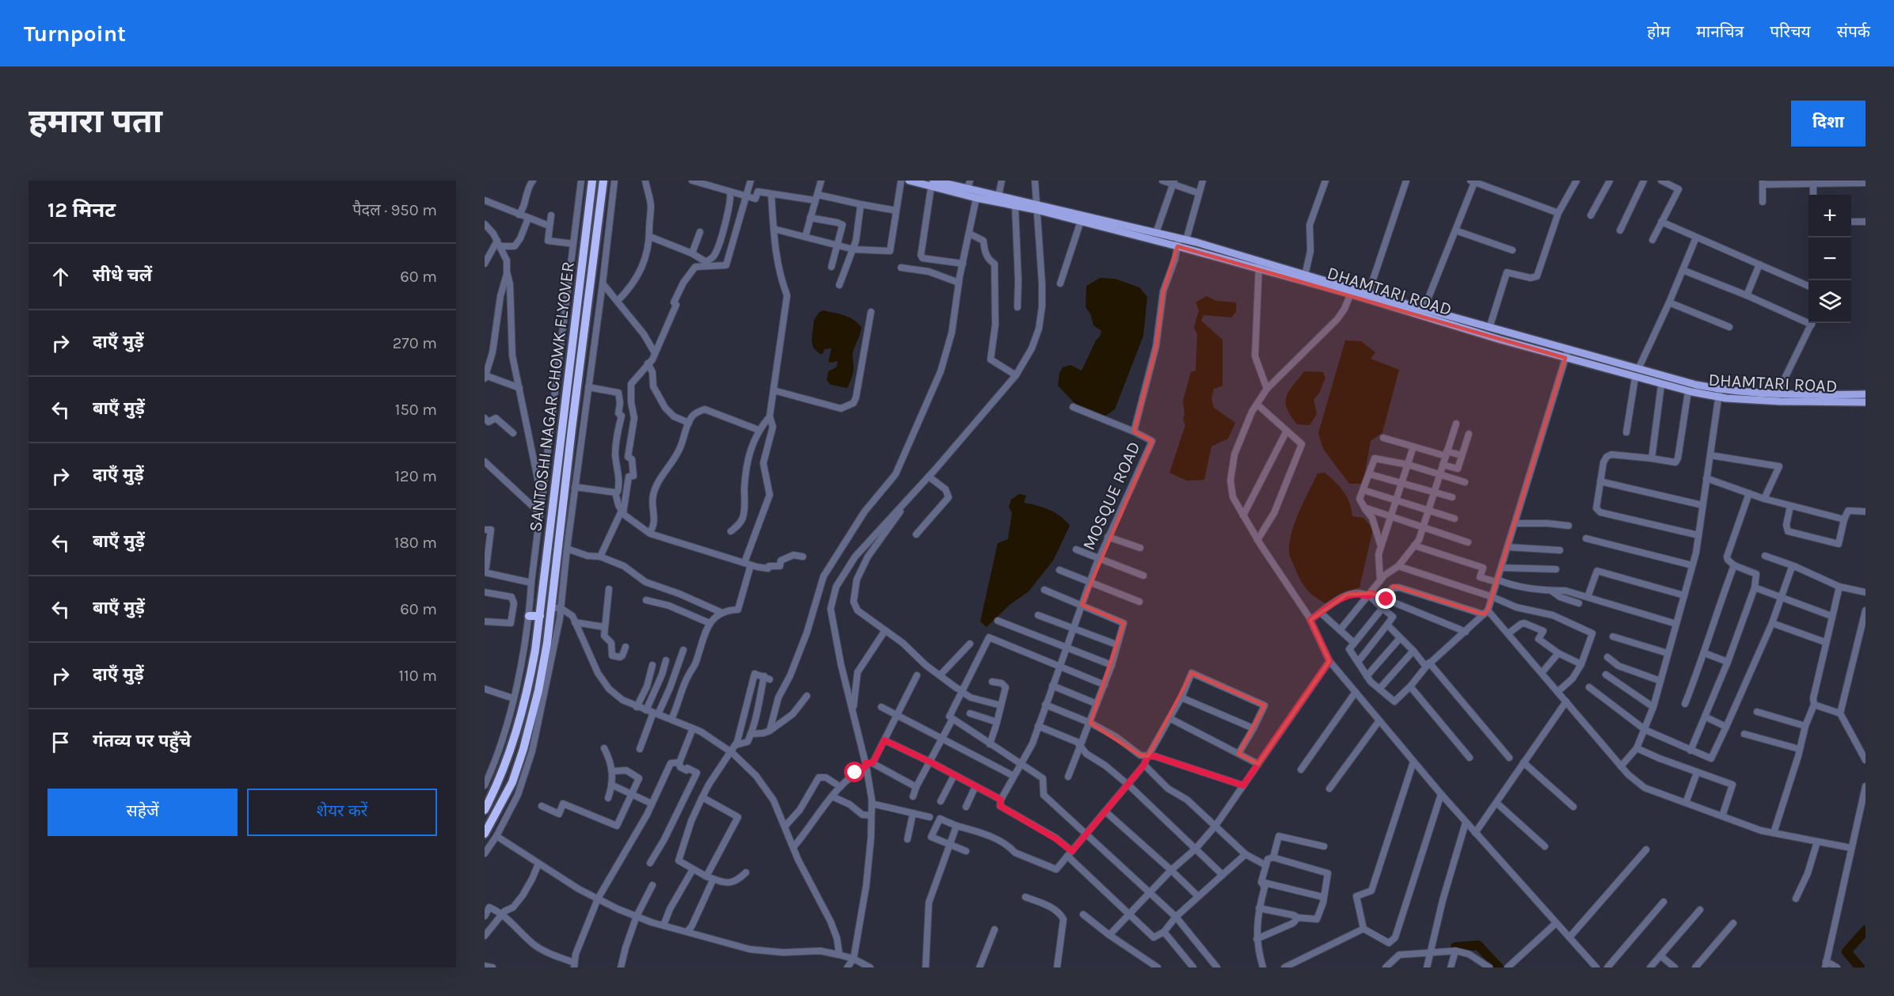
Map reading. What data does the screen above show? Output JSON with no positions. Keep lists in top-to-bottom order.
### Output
{
  "streets": {
    "highway": ["SANTOSHI NAGAR CHOWK FLYOVER"],
    "main road": ["DHAMTARI ROAD"],
    "street": ["MOSQUE ROAD"]
  },
  "crossings": [
    ["DHAMTARI ROAD", "MOSQUE ROAD"]
  ],
  "page": {
    "header": "Turnpoint",
    "nav": [
      "होम",
      "मानचित्र",
      "परिचय",
      "संपर्क"
    ],
    "buttons": [
      "दिशा",
      ["सहेजें", "शेयर करें"]
    ],
    "title": "हमारा पता",
    "heading": ["12 मिनट", "पैदल · 950 m"],
    "map_buttons": ["+", "−"],
    "list": [
      ["सीधे चलें", "60 m"],
      ["दाएँ मुड़ें", "270 m"],
      ["बाएँ मुड़ें", "150 m"],
      ["दाएँ मुड़ें", "120 m"],
      ["बाएँ मुड़ें", "180 m"],
      ["बाएँ मुड़ें", "60 m"],
      ["दाएँ मुड़ें", "110 m"],
      "गंतव्य पर पहुँचे"
    ]
  }
}
